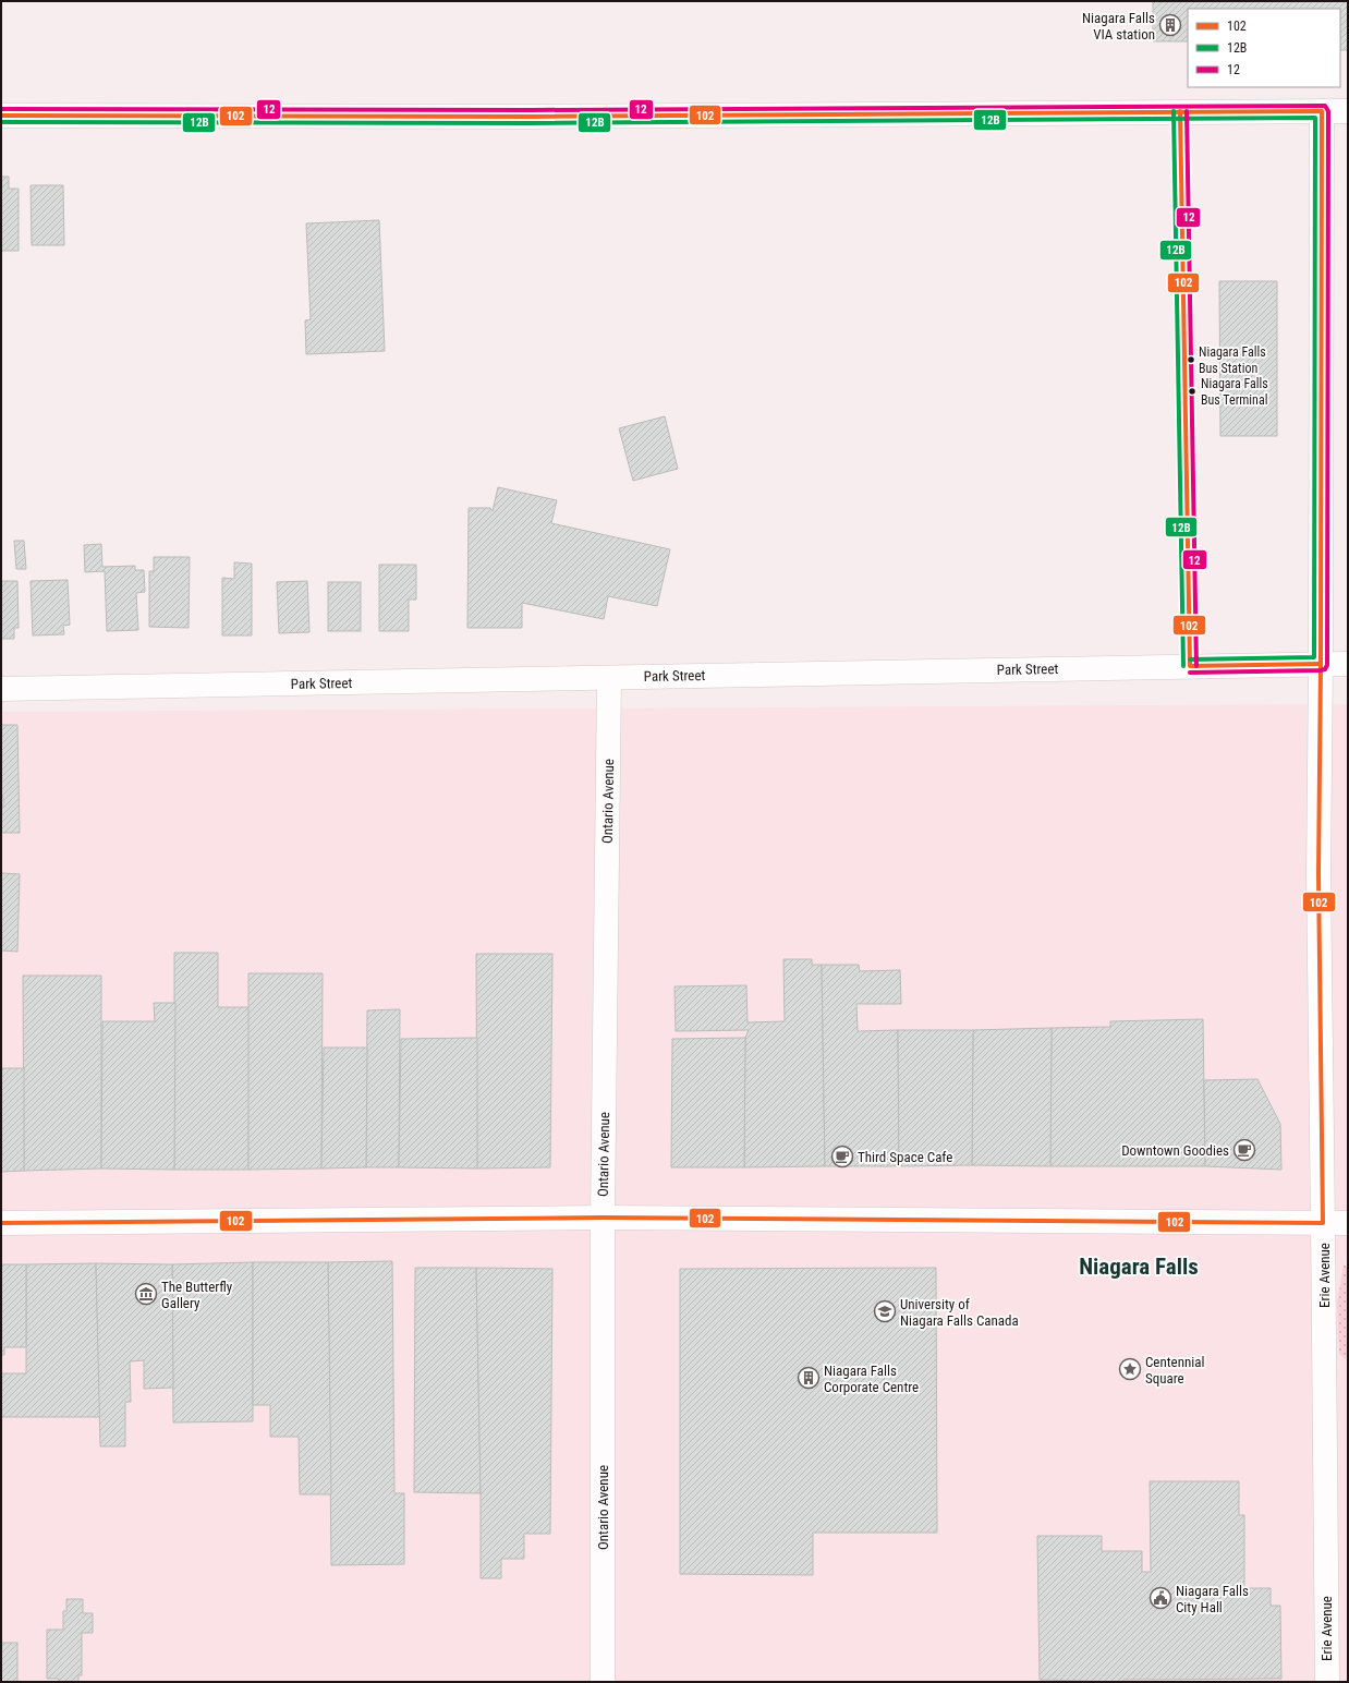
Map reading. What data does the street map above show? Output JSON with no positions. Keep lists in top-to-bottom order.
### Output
{
  "streets": {
    "street": ["Park Street", "Ontario Avenue", "Erie Avenue"]
  },
  "crossings": [
    ["Park Street", "Ontario Avenue"],
    ["Park Street", "Erie Avenue"]
  ],
  "districts": ["Niagara Falls"],
  "places": {
    "building": ["Niagara Falls VIA station", "Niagara Falls Corporate Centre"],
    "other": ["Niagara Falls Bus Station", "Niagara Falls Bus Terminal"],
    "cafe": ["Downtown Goodies", "Third Space Cafe"],
    "museum": ["The Butterfly Gallery"],
    "school or university": ["University of Niagara Falls Canada"],
    "place": ["Centennial Square"],
    "public building": ["Niagara Falls City Hall"]
  },
  "lines": ["transit line 12", "transit line 102", "transit line 12B"],
  "legend": ["102", "12B", "12"]
}
